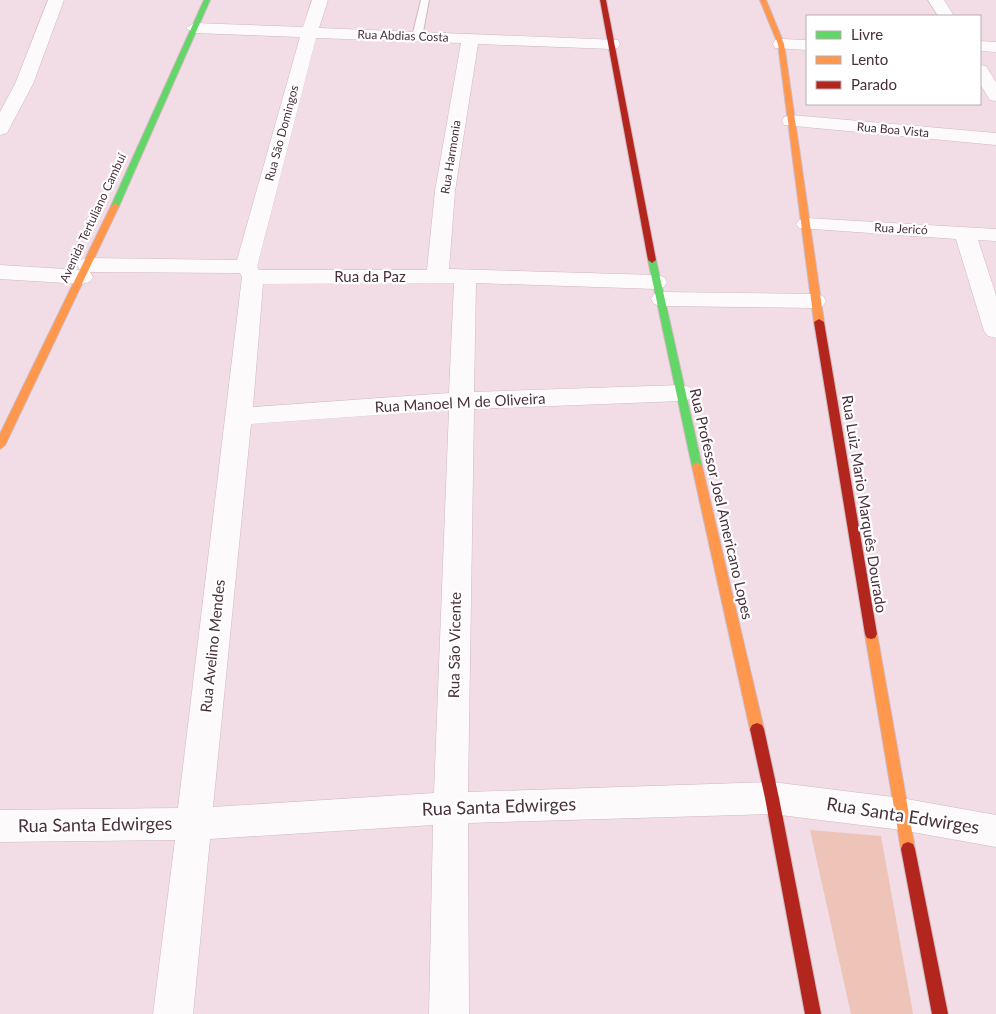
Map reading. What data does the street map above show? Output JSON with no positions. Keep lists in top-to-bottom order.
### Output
{
  "streets": {
    "street": [
      "Rua Abdias Costa",
      "Rua Boa Vista",
      "Rua São Domingos",
      "Rua Harmonia",
      "Avenida Tertuliano Cambuí",
      "Rua Jericó",
      "Rua da Paz",
      "Rua Manoel M de Oliveira",
      "Rua Professor Joel Americano Lopes",
      "Rua Luiz Mario Marquês Dourado",
      "Rua São Vicente",
      "Rua Avelino Mendes",
      "Rua Santa Edwirges"
    ]
  },
  "crossings": [
    ["Rua Abdias Costa", "Rua São Domingos"],
    ["Rua Abdias Costa", "Rua Harmonia"],
    ["Rua Abdias Costa", "Avenida Tertuliano Cambuí"],
    ["Rua Abdias Costa", "Rua Professor Joel Americano Lopes"],
    ["Rua Boa Vista", "Rua Luiz Mario Marquês Dourado"],
    ["Rua São Domingos", "Rua da Paz"],
    ["Rua São Domingos", "Rua Avelino Mendes"],
    ["Rua Harmonia", "Rua da Paz"],
    ["Rua Harmonia", "Rua São Vicente"],
    ["Avenida Tertuliano Cambuí", "Rua da Paz"],
    ["Rua Jericó", "Rua Luiz Mario Marquês Dourado"],
    ["Rua da Paz", "Rua Professor Joel Americano Lopes"],
    ["Rua da Paz", "Rua Luiz Mario Marquês Dourado"],
    ["Rua da Paz", "Rua São Vicente"],
    ["Rua da Paz", "Rua Avelino Mendes"],
    ["Rua Manoel M de Oliveira", "Rua Professor Joel Americano Lopes"],
    ["Rua Manoel M de Oliveira", "Rua São Vicente"],
    ["Rua Manoel M de Oliveira", "Rua Avelino Mendes"],
    ["Rua Professor Joel Americano Lopes", "Rua Santa Edwirges"],
    ["Rua Luiz Mario Marquês Dourado", "Rua Santa Edwirges"],
    ["Rua São Vicente", "Rua Santa Edwirges"],
    ["Rua Avelino Mendes", "Rua Santa Edwirges"]
  ],
  "legend": ["Livre", "Lento", "Parado"]
}
